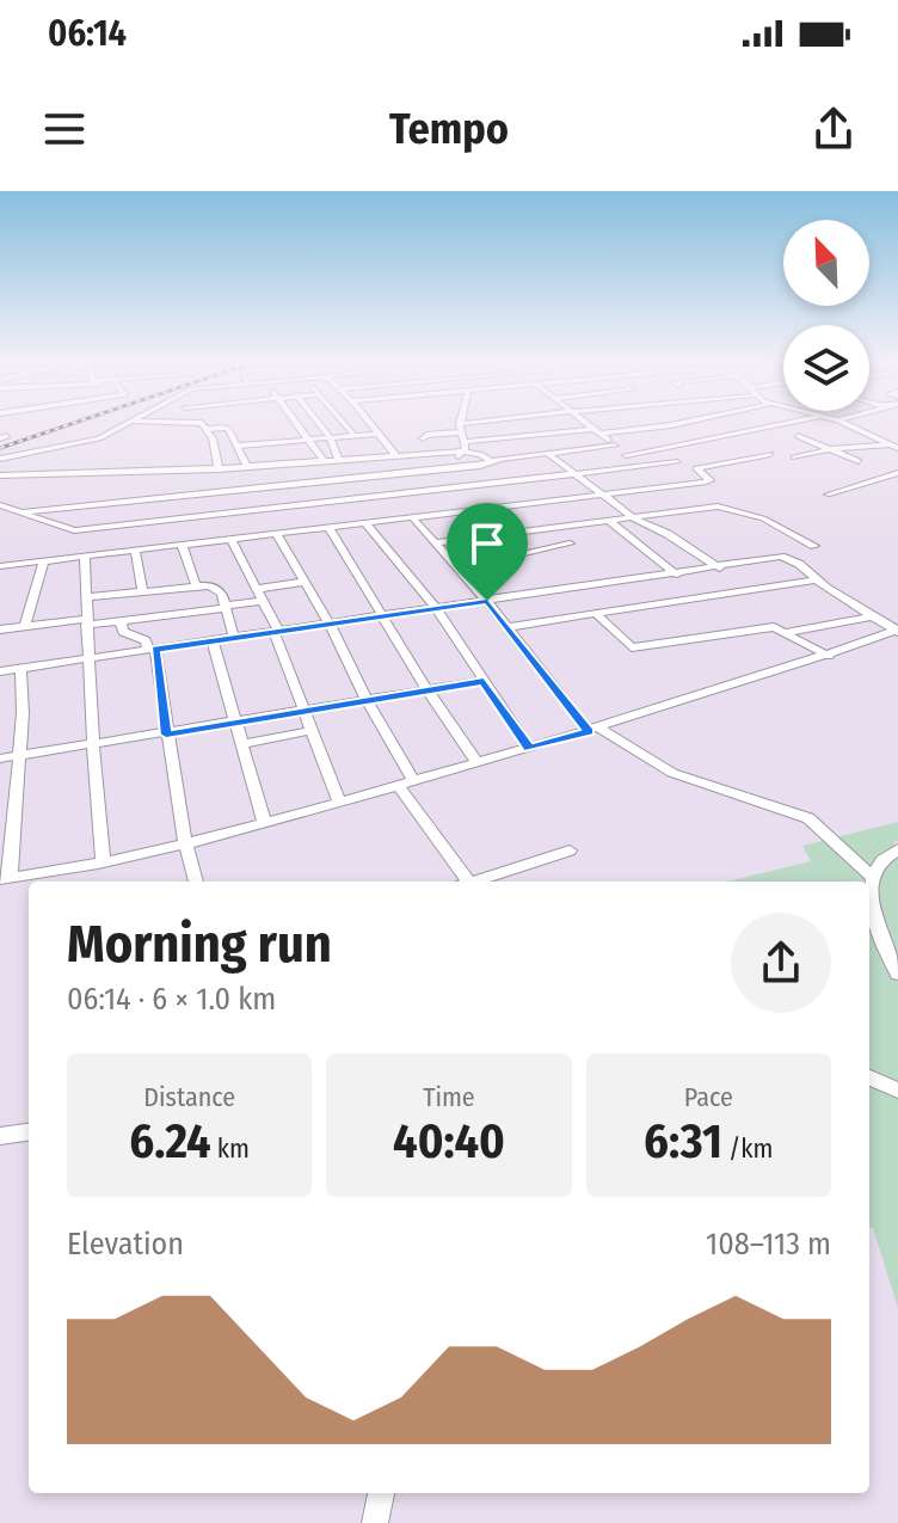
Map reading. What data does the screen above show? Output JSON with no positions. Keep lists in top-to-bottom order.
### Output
{
  "north": "top left",
  "page": {
    "status": "06:14",
    "header": "Tempo",
    "heading": ["Morning run", "06:14 · 6 × 1.0 km"],
    "stats": [
      ["Distance", "6.24 km"],
      ["Time", "40:40"],
      ["Pace", "6:31 /km"]
    ],
    "chart": ["Elevation", "108–113 m"]
  }
}
